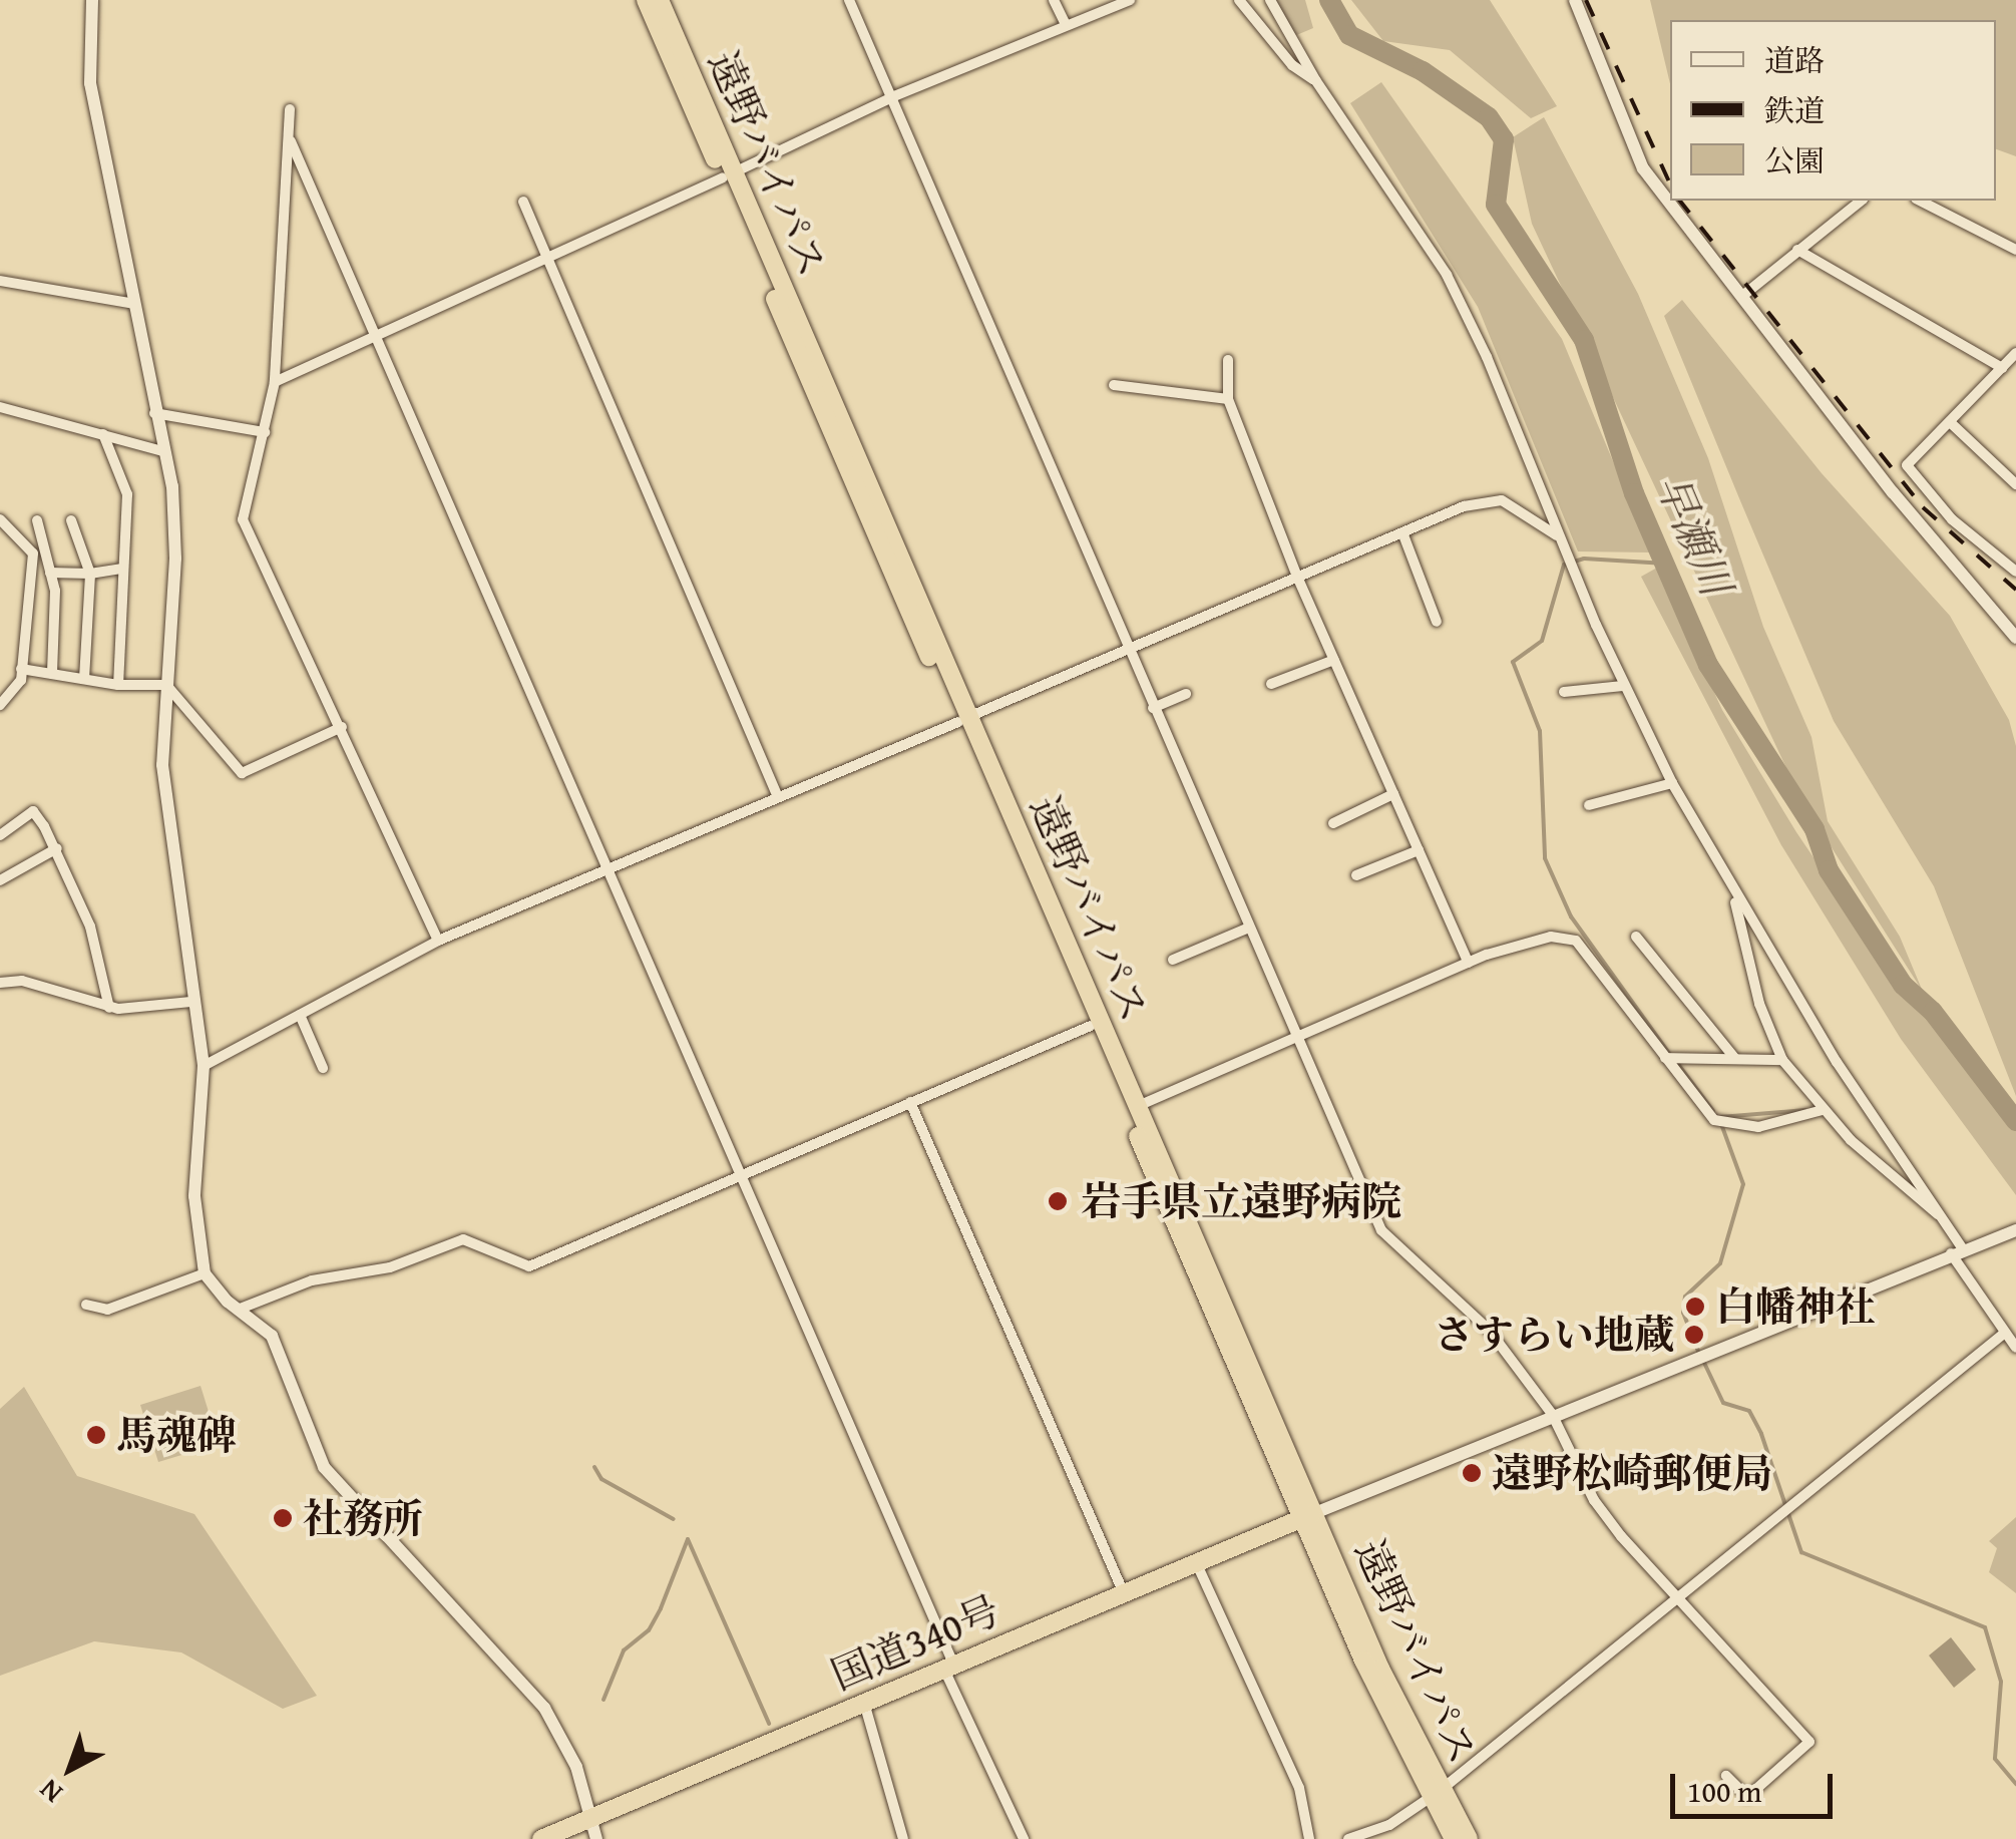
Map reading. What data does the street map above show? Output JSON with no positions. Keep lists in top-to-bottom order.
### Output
{
  "streets": {
    "highway": ["遠野バイパス", "国道340号"]
  },
  "crossings": [
    ["遠野バイパス", "国道340号"]
  ],
  "water": ["早瀬川"],
  "places": [
    "岩手県立遠野病院",
    "白幡神社",
    "さすらい地蔵",
    "馬魂碑",
    "遠野松崎郵便局",
    "社務所"
  ],
  "legend": ["道路", "鉄道", "公園"],
  "scale_bar": "100 m",
  "north": "bottom left"
}
